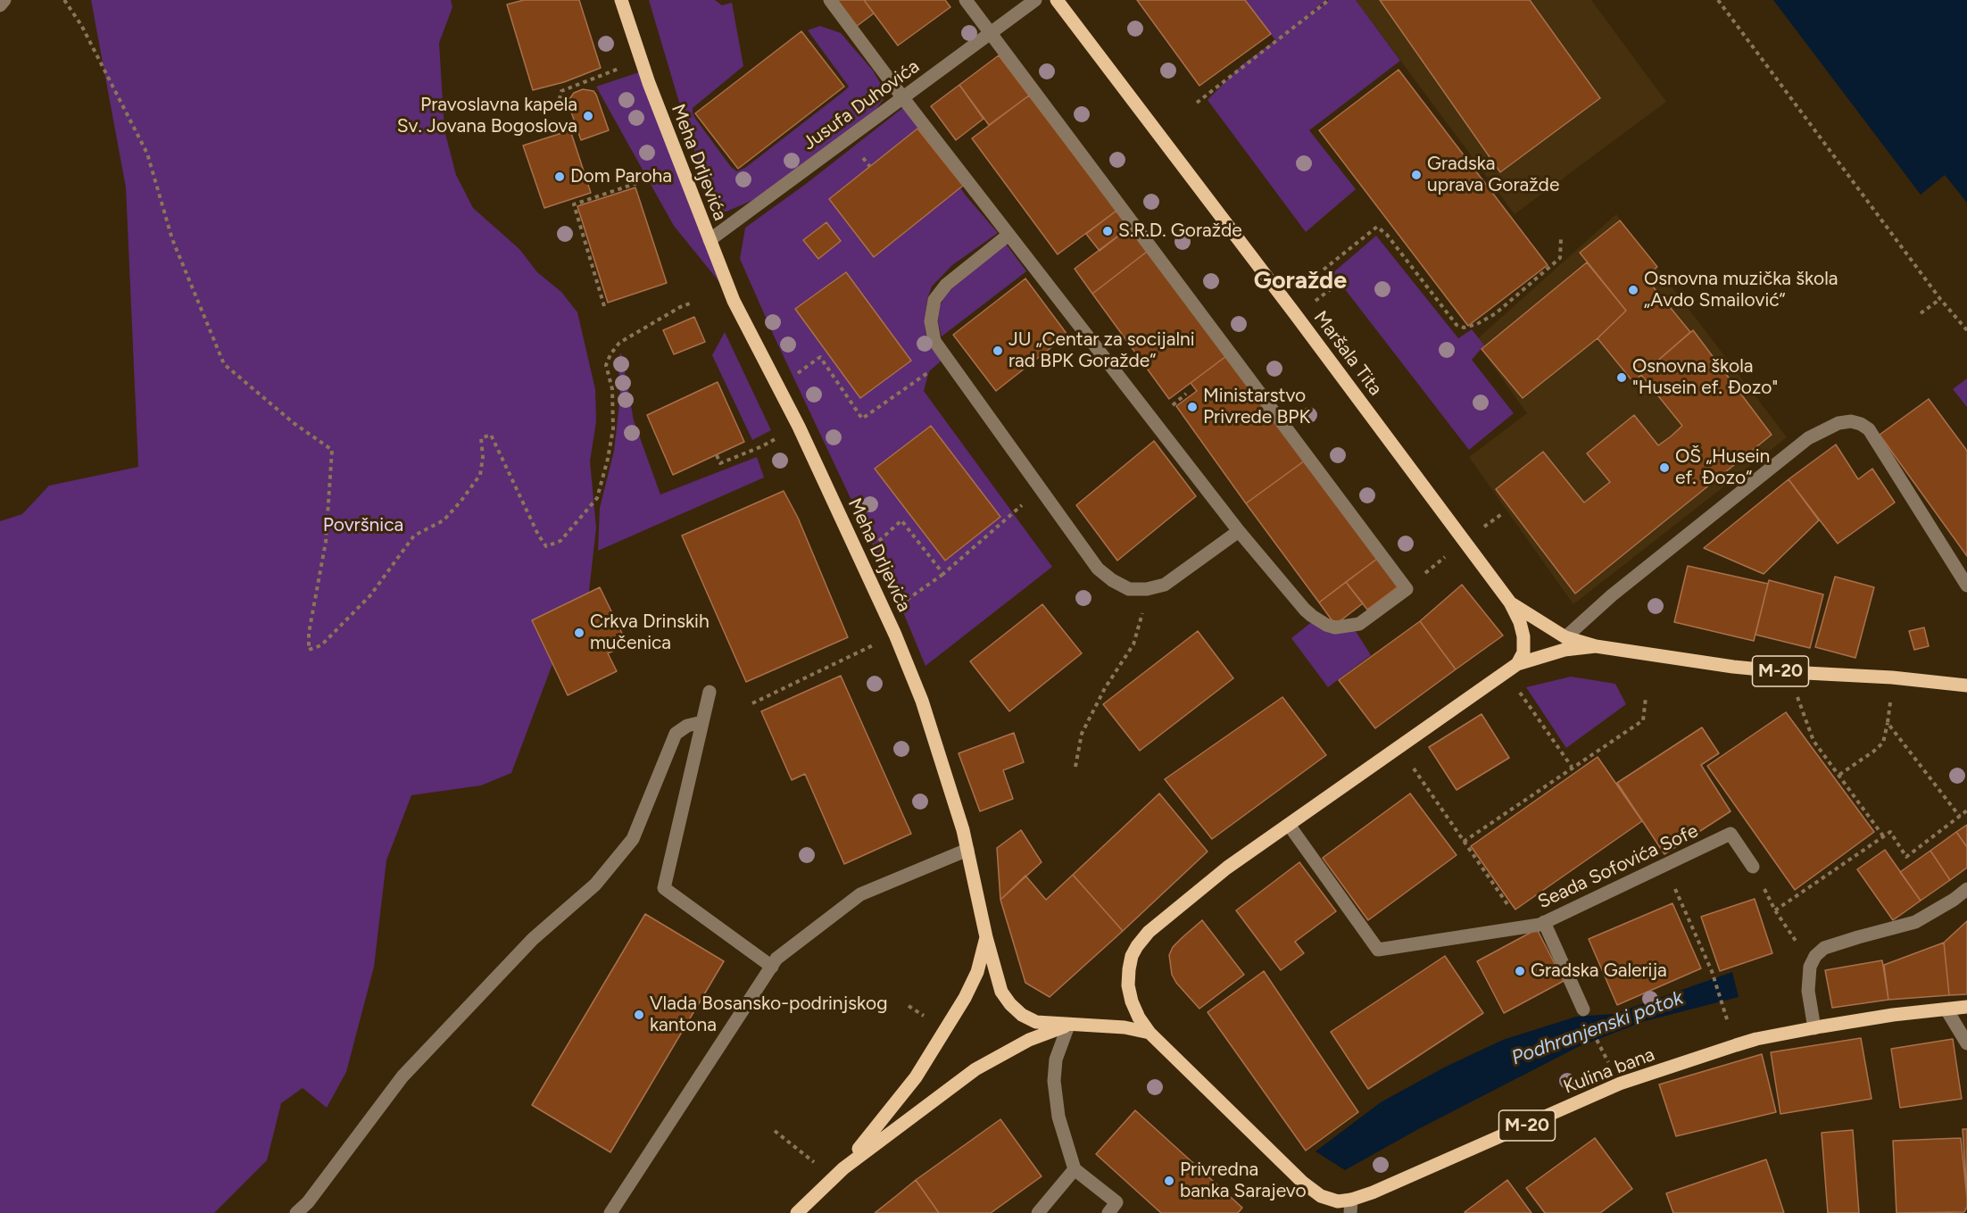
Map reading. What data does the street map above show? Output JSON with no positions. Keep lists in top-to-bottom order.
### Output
{
  "streets": {
    "main road": [
      "Meha Drljevića",
      "Maršala Tita",
      "M-20",
      "Kulina bana"
    ],
    "street": ["Jusufa Duhovića", "Seada Sofovića Sofe"]
  },
  "crossings": [
    ["Jusufa Duhovića", "Meha Drljevića"],
    ["Meha Drljevića", "M-20"],
    ["Meha Drljevića", "Kulina bana"],
    ["Maršala Tita", "M-20"],
    ["M-20", "Seada Sofovića Sofe"],
    ["M-20", "Kulina bana"]
  ],
  "districts": ["Goražde"],
  "water": ["Podhranjenski potok"],
  "parks": ["Površnica"],
  "places": [
    "Pravoslavna kapela Sv. Jovana Bogoslova",
    "Gradska uprava Goražde",
    "Dom Paroha",
    "S.R.D. Goražde",
    "Osnovna muzička škola „Avdo Smailović“",
    "JU „Centar za socijalni rad BPK Goražde“",
    "Osnovna škola \"Husein ef. Đozo\"",
    "Ministarstvo Privrede BPK",
    "OŠ „Husein ef. Đozo“",
    "Crkva Drinskih mučenica",
    "Gradska Galerija",
    "Vlada Bosansko-podrinjskog kantona",
    "Privredna banka Sarajevo"
  ]
}
